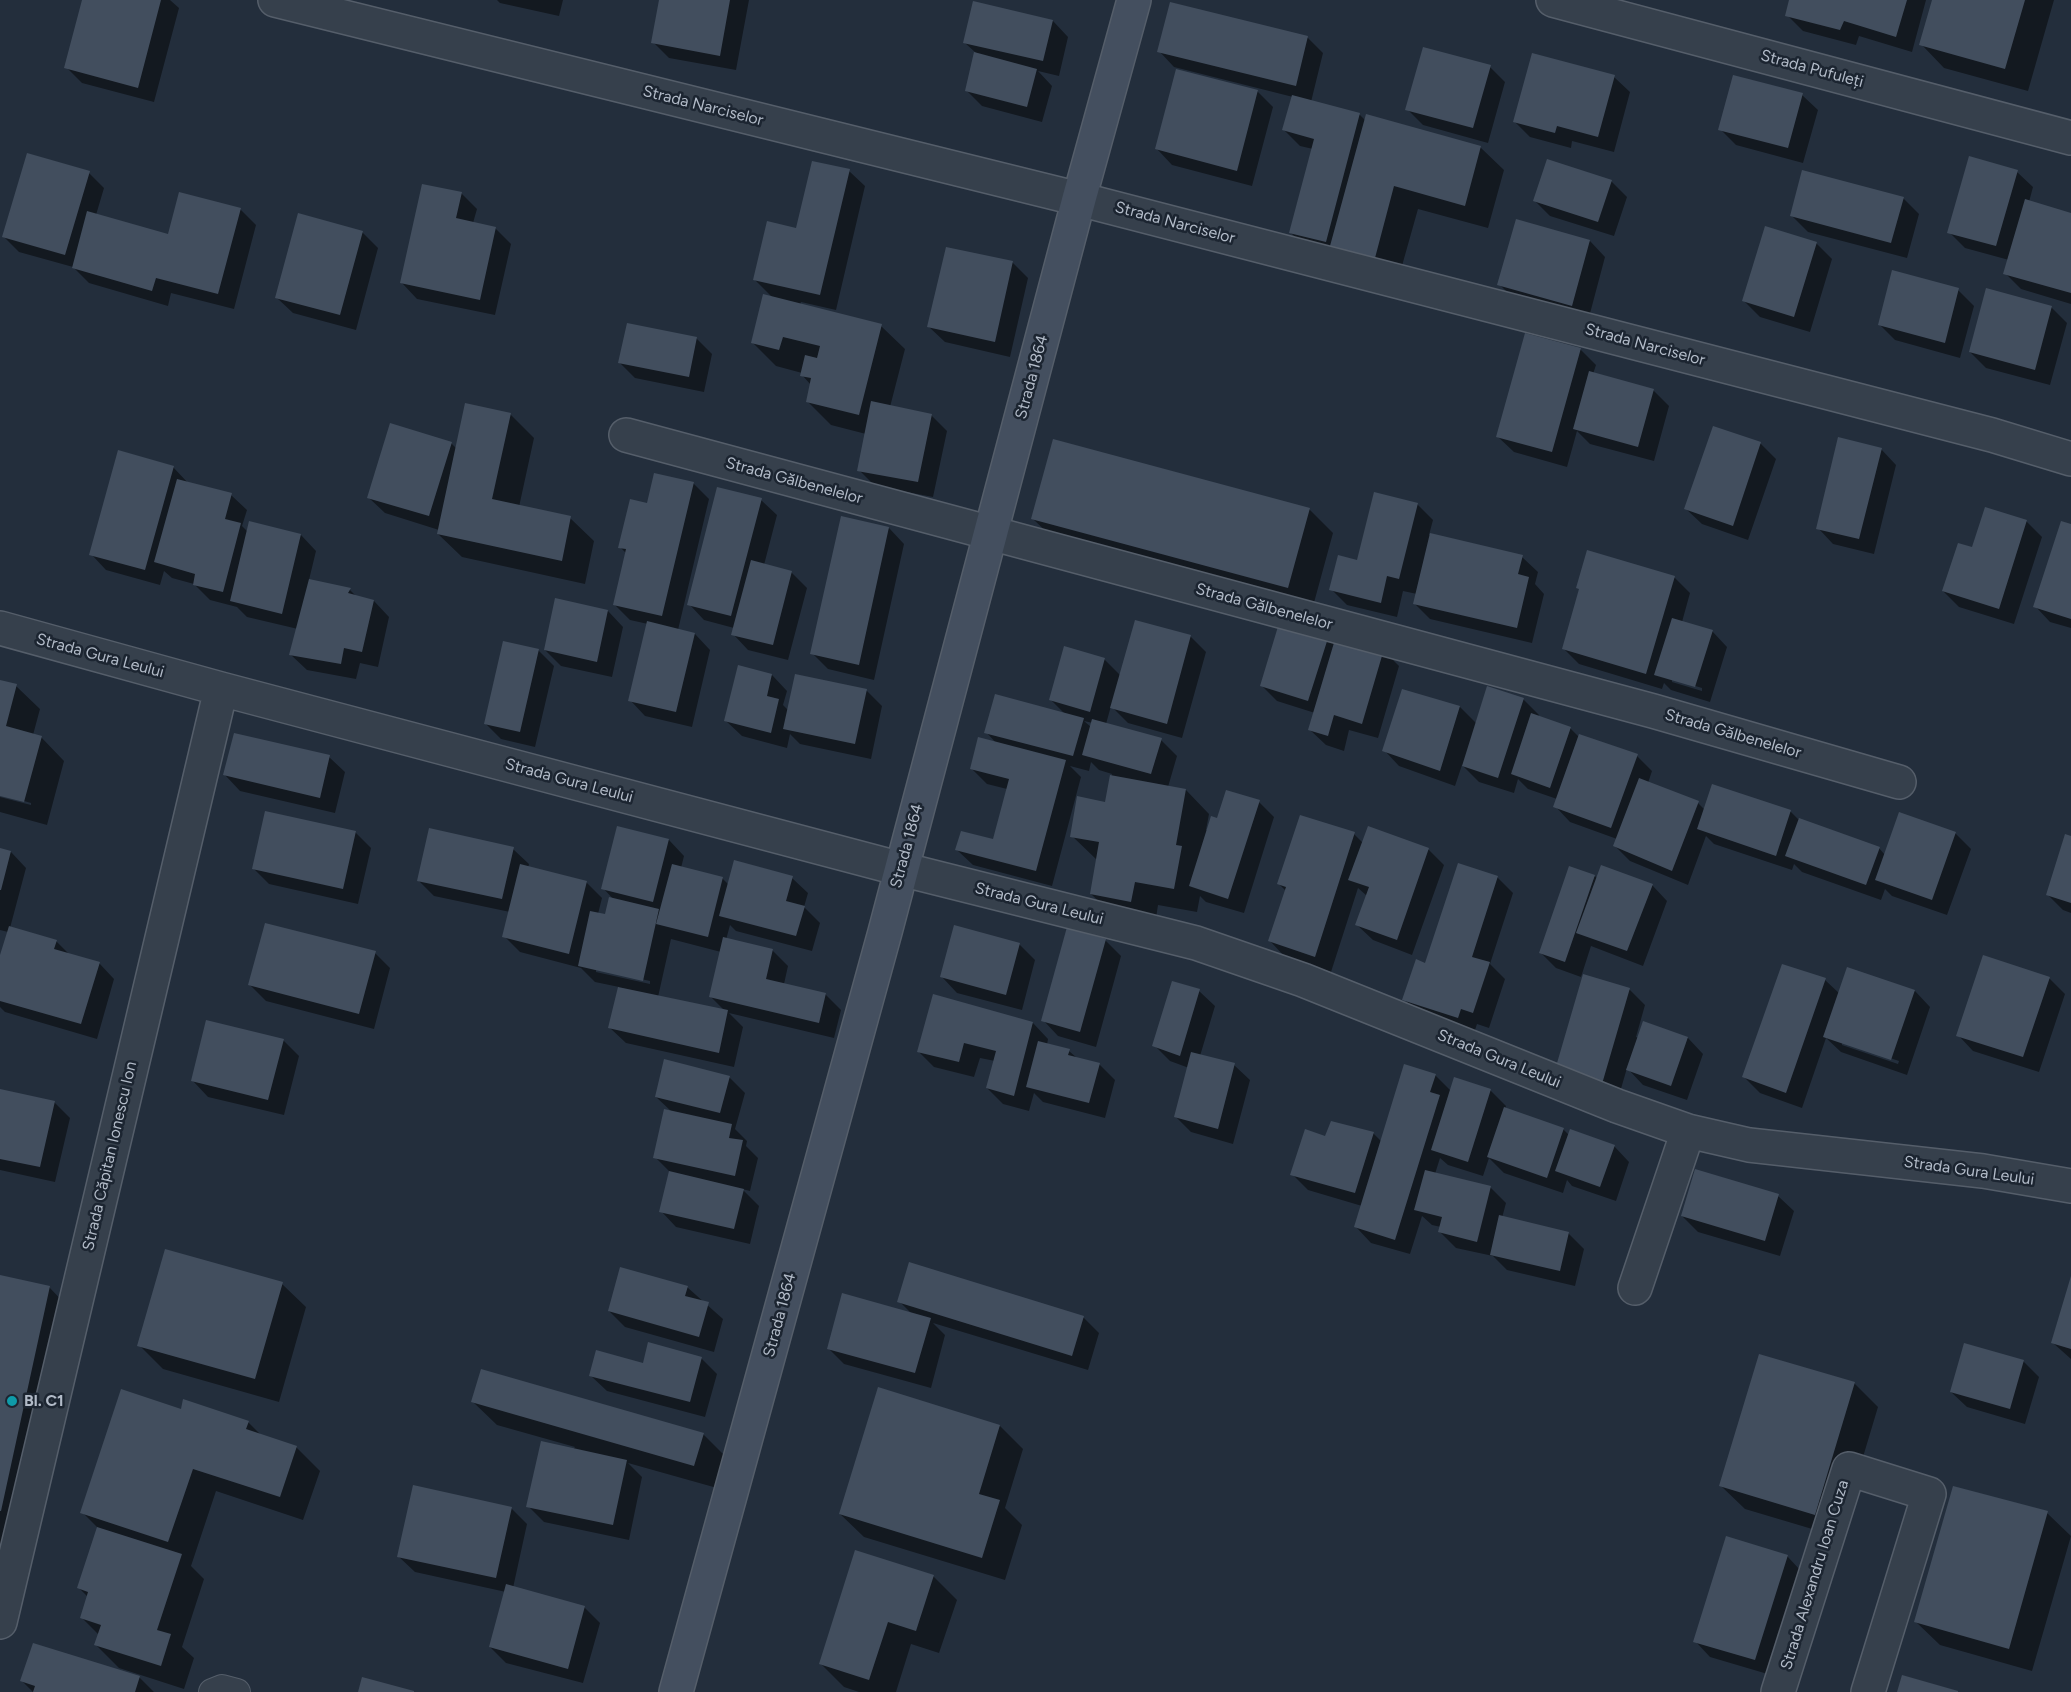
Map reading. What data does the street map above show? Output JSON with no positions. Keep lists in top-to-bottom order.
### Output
{
  "streets": {
    "street": [
      "Strada Pufuleți",
      "Strada Narciselor",
      "Strada 1864",
      "Strada Gălbenelelor",
      "Strada Gura Leului",
      "Strada Căpitan Ionescu Ion",
      "Strada Alexandru Ioan Cuza"
    ]
  },
  "crossings": [
    ["Strada Narciselor", "Strada 1864"],
    ["Strada 1864", "Strada Gălbenelelor"],
    ["Strada 1864", "Strada Gura Leului"],
    ["Strada Gura Leului", "Strada Căpitan Ionescu Ion"]
  ],
  "places": ["Bl. C1"]
}
